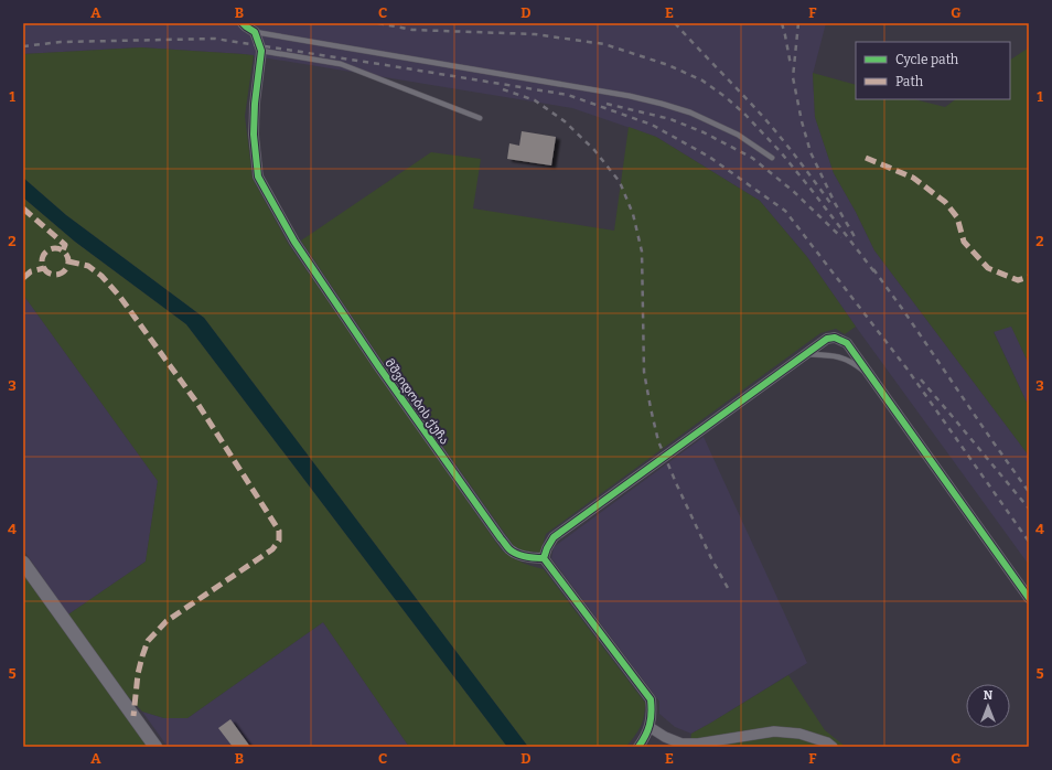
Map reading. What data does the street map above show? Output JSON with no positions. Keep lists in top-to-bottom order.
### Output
{
  "streets": {
    "street": ["მშვიდობის ქუჩა"]
  },
  "legend": ["Cycle path", "Path"],
  "north": "top",
  "grid": {
    "columns": [
      "A",
      "B",
      "C",
      "D",
      "E",
      "F",
      "G"
    ],
    "rows": [
      "1",
      "2",
      "3",
      "4",
      "5"
    ]
  }
}
